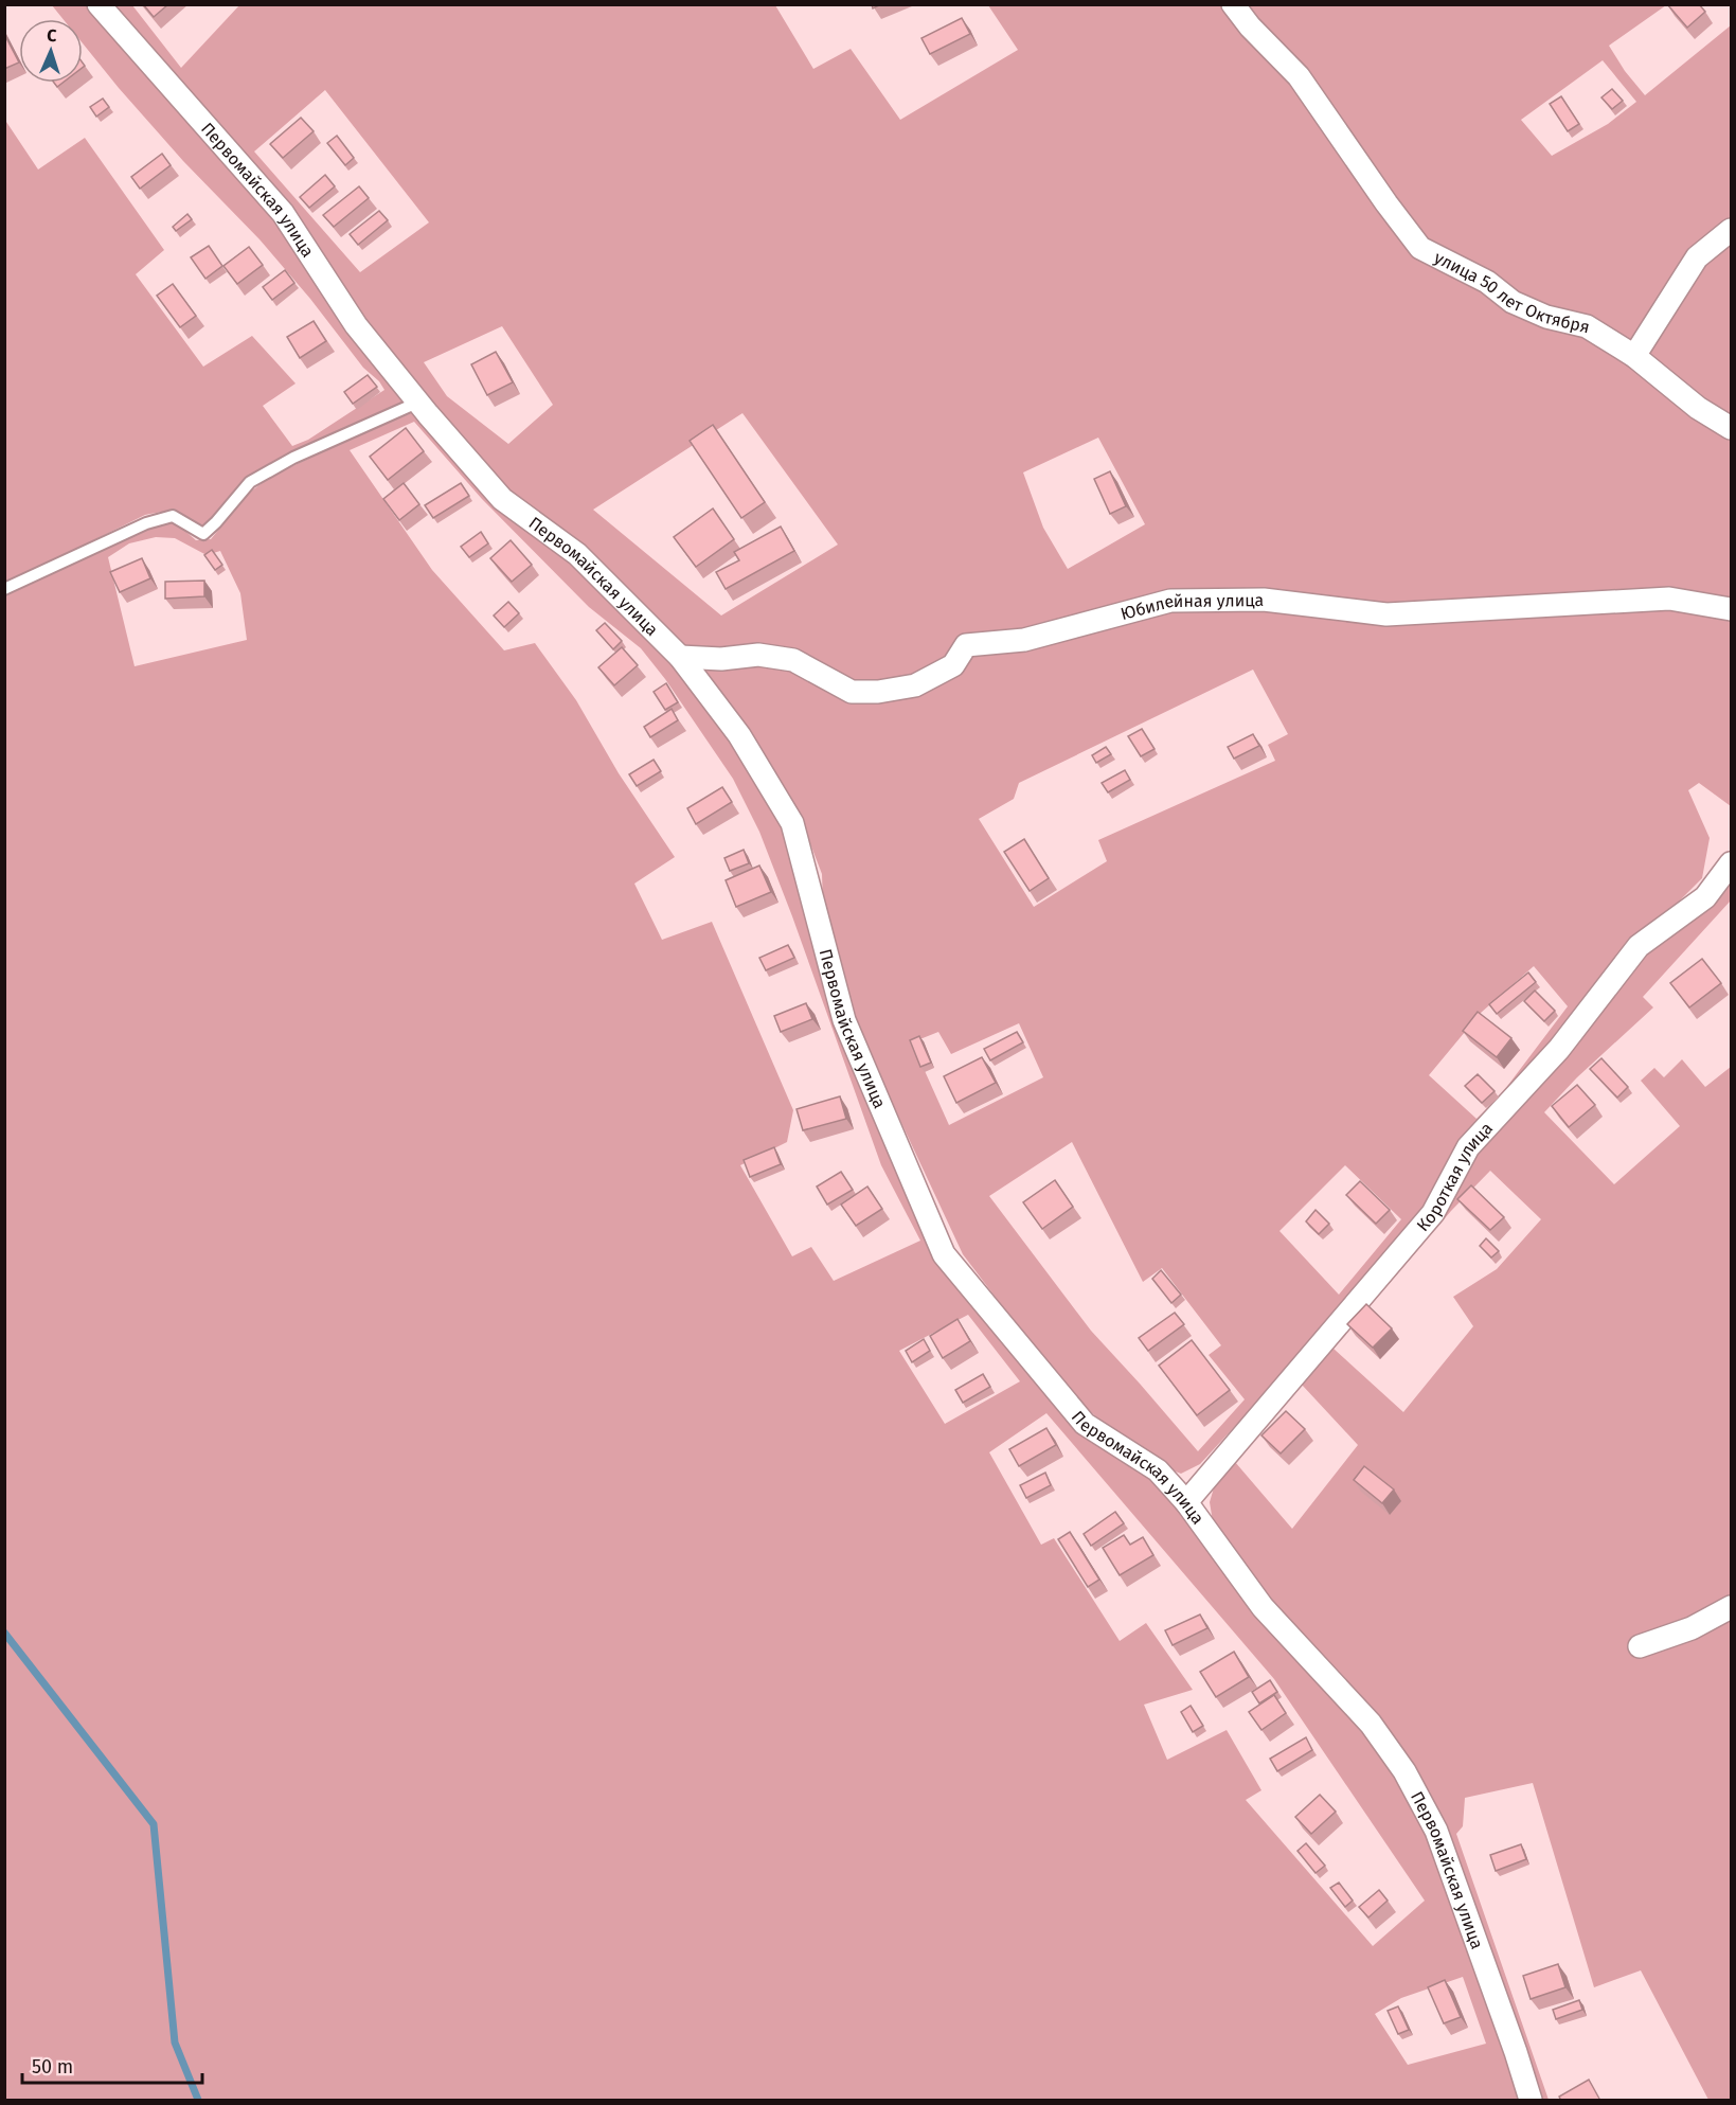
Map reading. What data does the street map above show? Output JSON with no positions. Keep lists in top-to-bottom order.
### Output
{
  "streets": {
    "street": [
      "Первомайская улица",
      "улица 50 лет Октября",
      "Юбилейная улица",
      "Короткая улица"
    ]
  },
  "crossings": [
    ["Первомайская улица", "Юбилейная улица"],
    ["Первомайская улица", "Короткая улица"]
  ],
  "scale_bar": "50 m",
  "north": "top"
}
